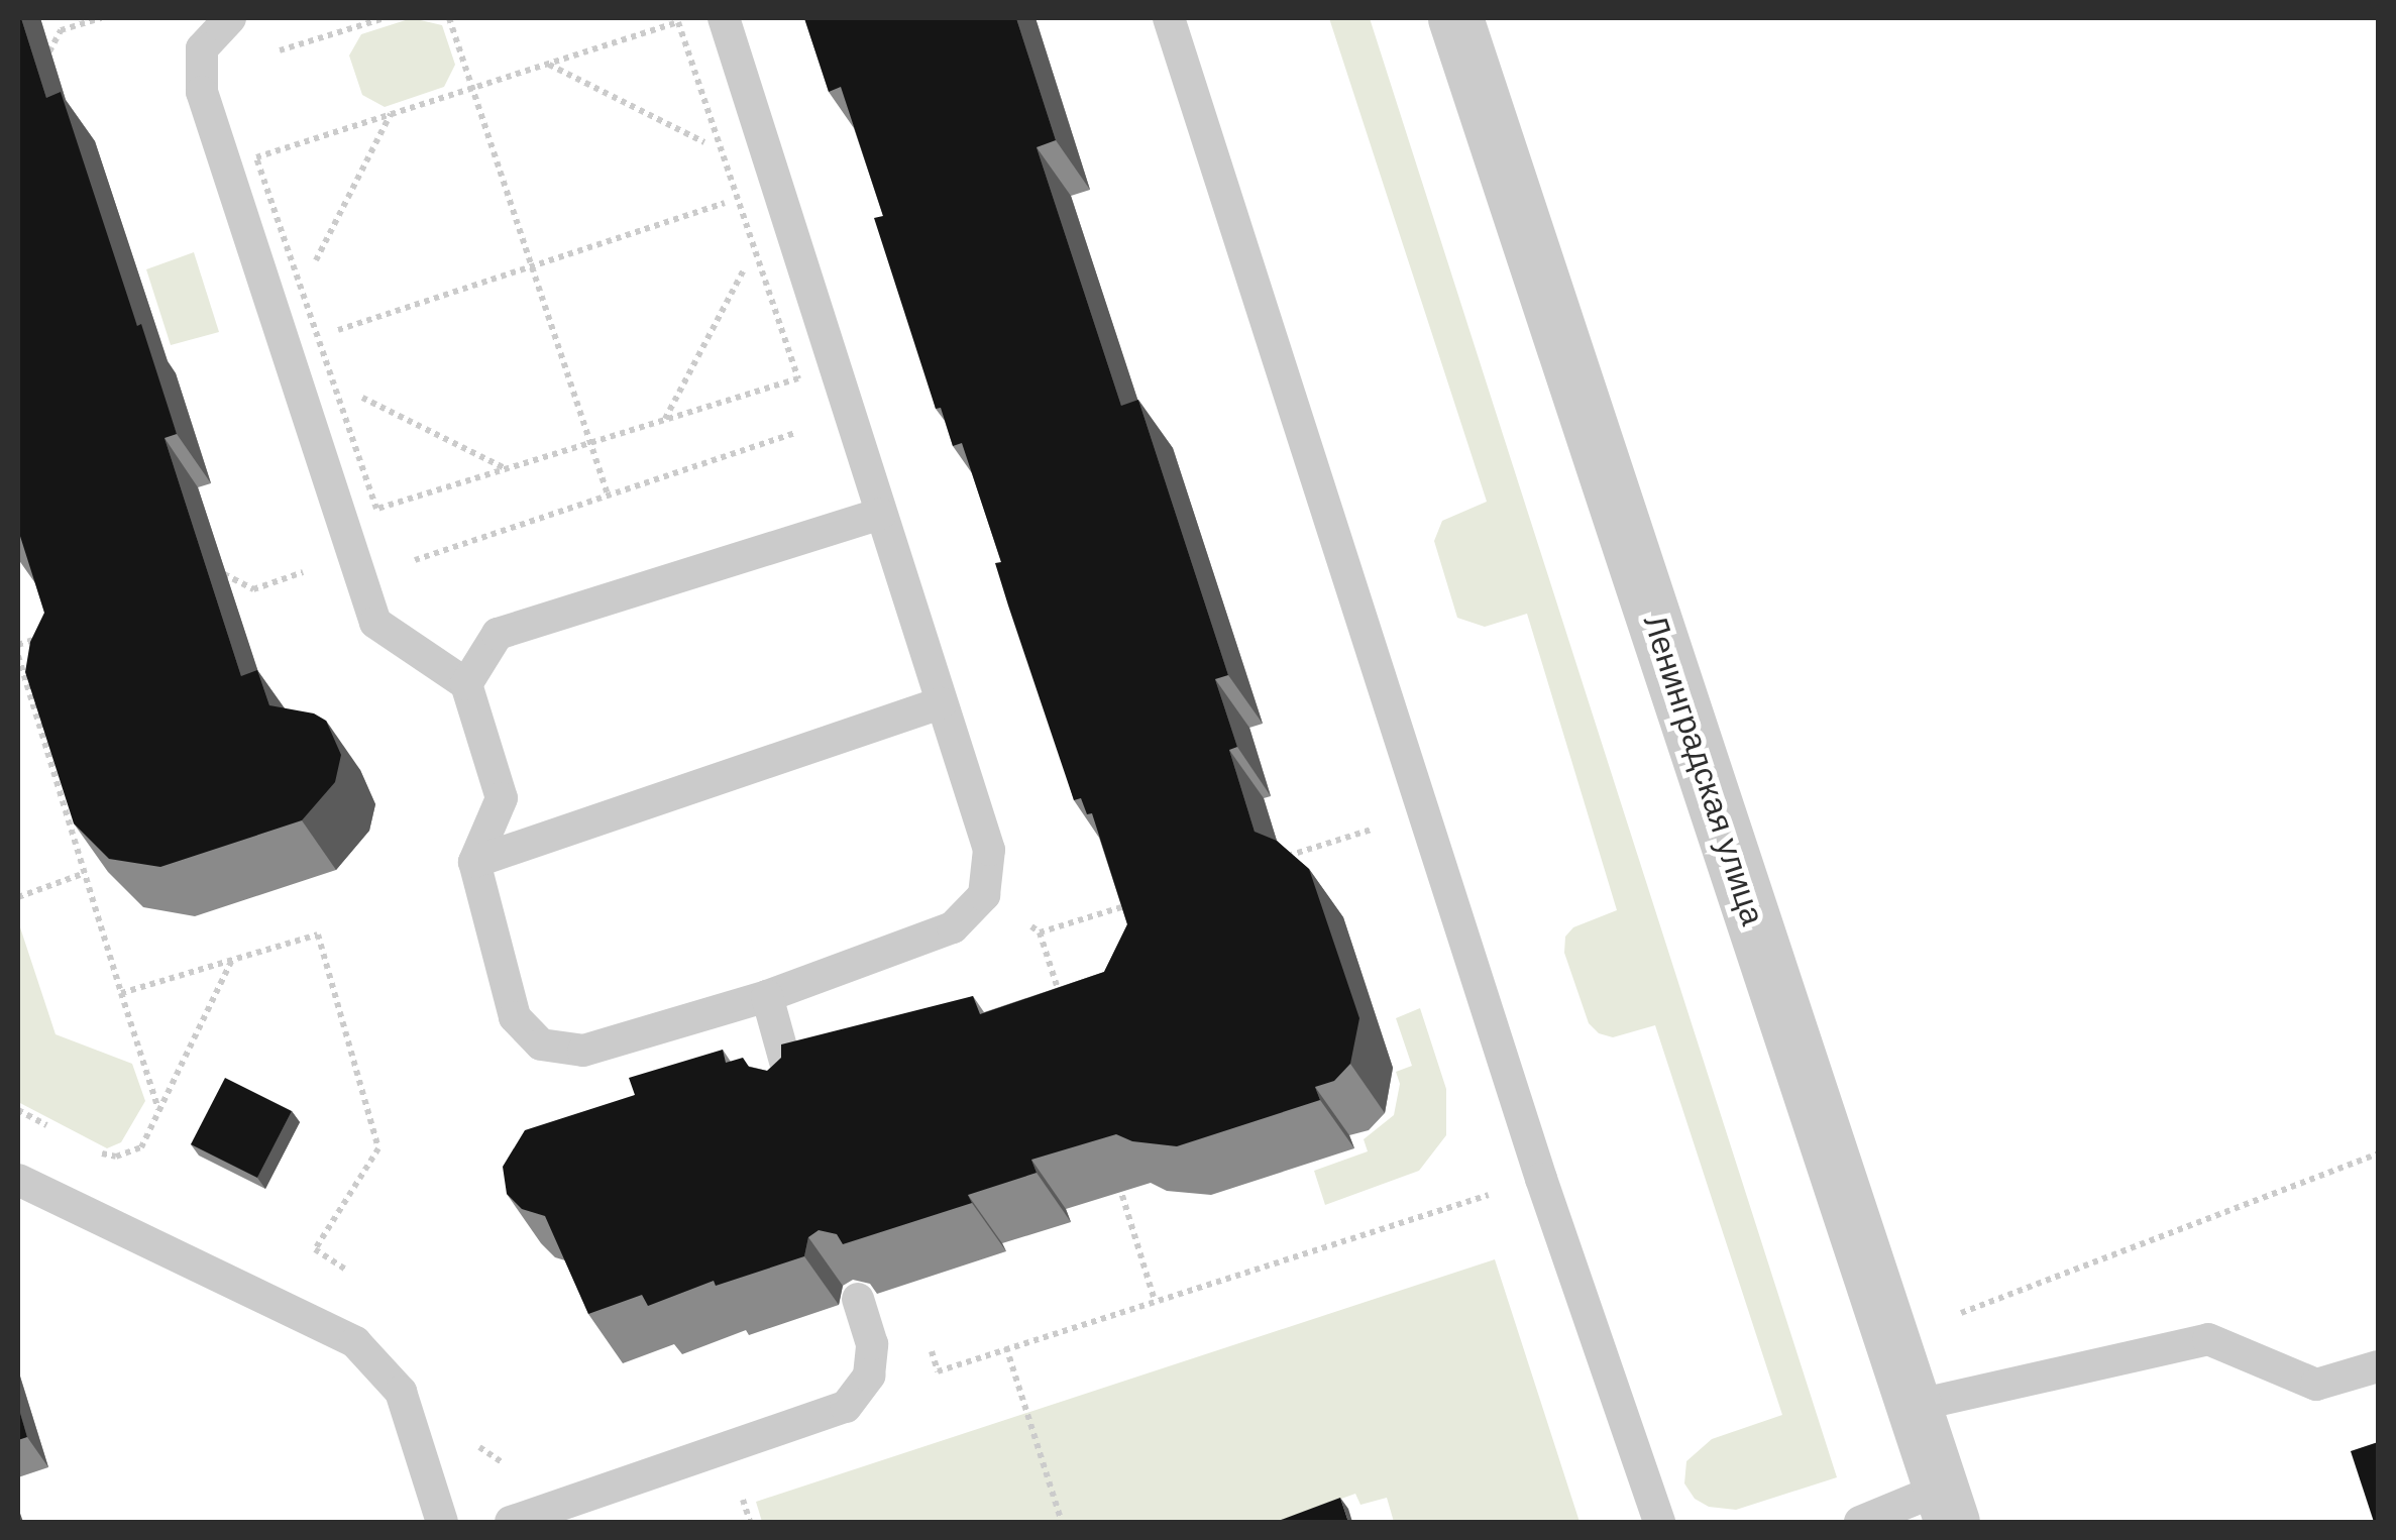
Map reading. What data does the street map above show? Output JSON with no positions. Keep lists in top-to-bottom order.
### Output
{
  "streets": {
    "street": ["Ленинградская улица"]
  }
}
